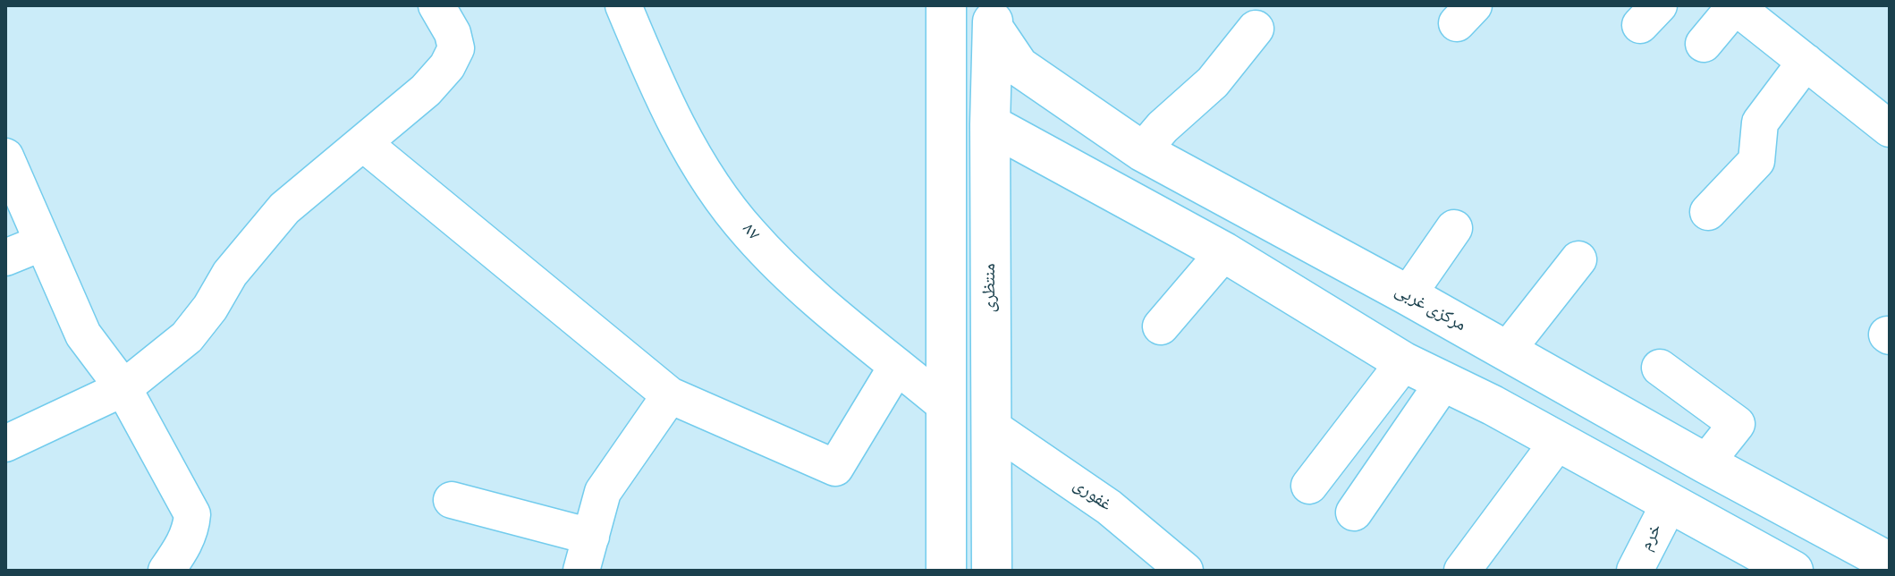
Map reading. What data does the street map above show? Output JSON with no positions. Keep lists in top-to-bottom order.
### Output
{
  "streets": {
    "main road": ["منتظری", "مرکزی غربی"],
    "street": ["۸۷", "غفوری", "خرم"]
  },
  "crossings": [
    ["منتظری", "مرکزی غربی"],
    ["منتظری", "غفوری"]
  ]
}
